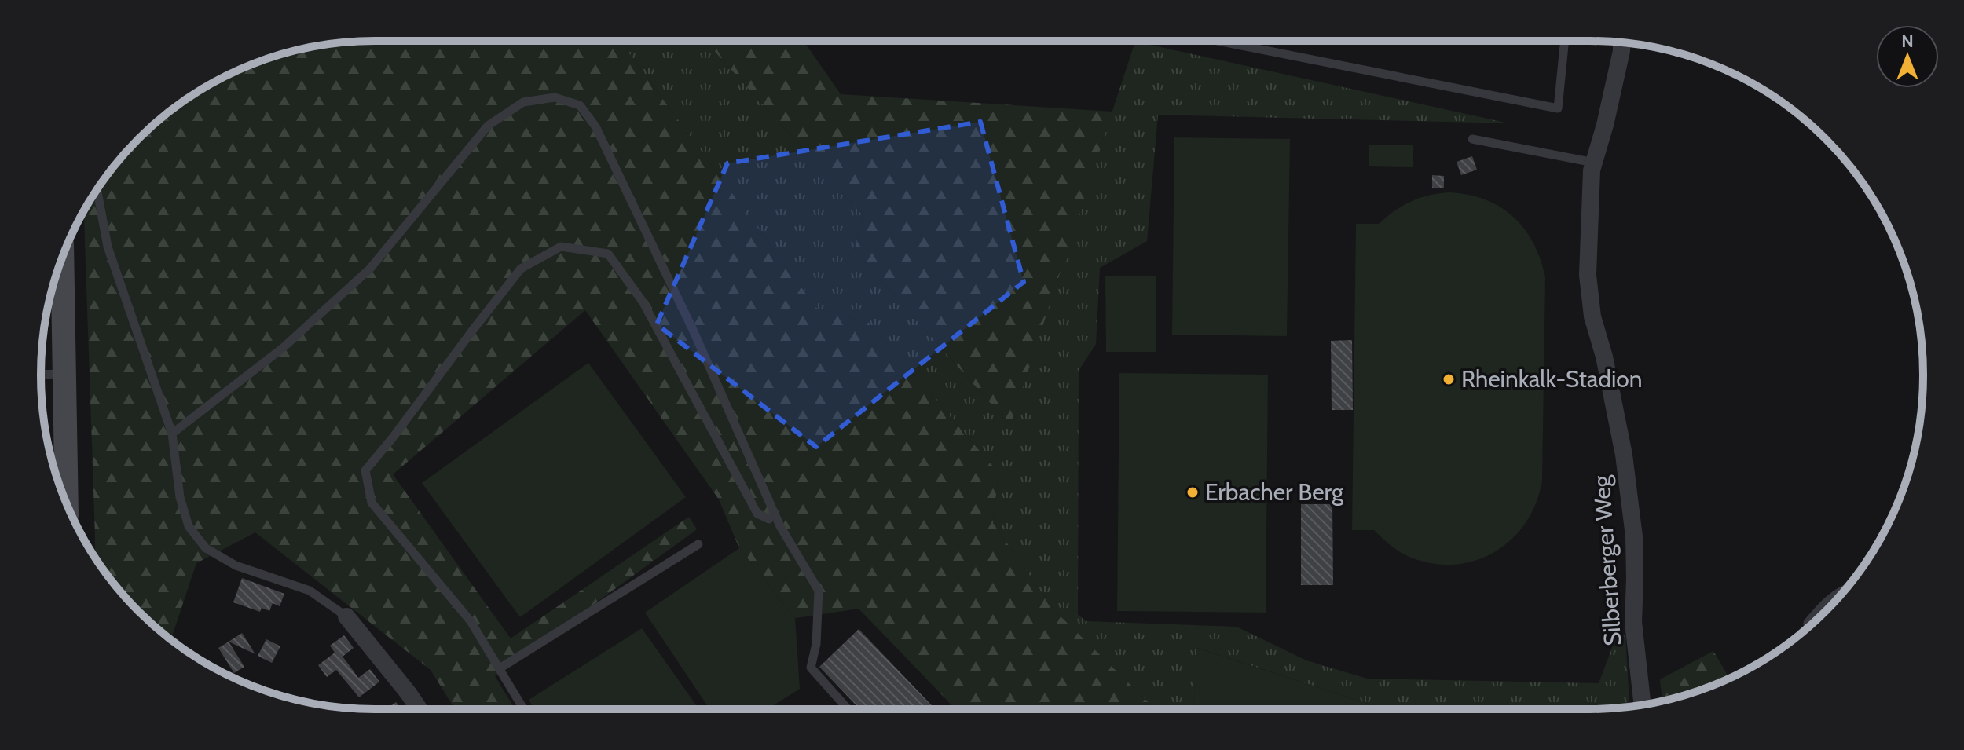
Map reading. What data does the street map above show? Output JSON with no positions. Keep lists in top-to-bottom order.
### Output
{
  "streets": {
    "street": ["Silberberger Weg"]
  },
  "places": ["Rheinkalk-Stadion", "Erbacher Berg"],
  "north": "top"
}
